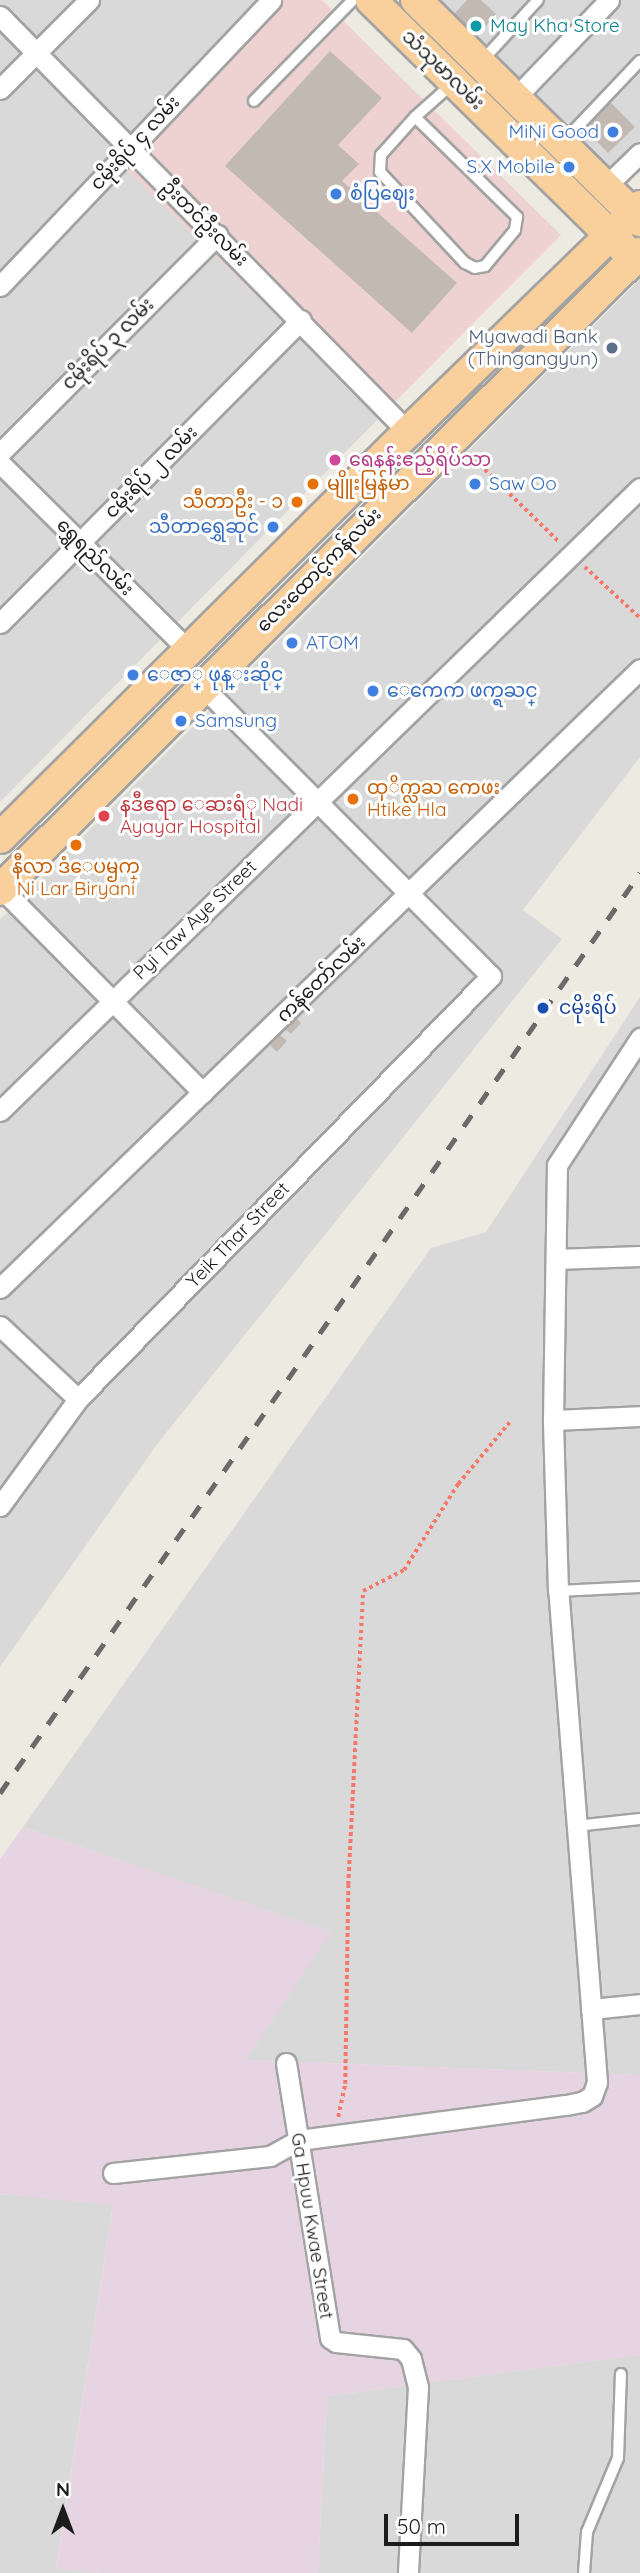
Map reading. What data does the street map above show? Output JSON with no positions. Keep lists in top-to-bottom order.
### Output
{
  "streets": {
    "main road": ["သံသုမာလမ်း", "လေးထောင့်ကန်လမ်း"],
    "street": [
      "ငမိုးရိပ် ၄ လမ်း",
      "ဦးတင်ဦးလမ်း",
      "ငမိုးရိပ် ၃ လမ်း",
      "ငမိုးရိပ် ၂ လမ်း",
      "ရွှေရည်လမ်း",
      "Pyi Taw Aye Street",
      "ကန်တော်လမ်း",
      "Yeik Thar Street",
      "Ga Hpuu Kwae Street"
    ]
  },
  "crossings": [
    ["သံသုမာလမ်း", "လေးထောင့်ကန်လမ်း"],
    ["ငမိုးရိပ် ၄ လမ်း", "ဦးတင်ဦးလမ်း"],
    ["ဦးတင်ဦးလမ်း", "ငမိုးရိပ် ၃ လမ်း"],
    ["ဦးတင်ဦးလမ်း", "ငမိုးရိပ် ၂ လမ်း"],
    ["ဦးတင်ဦးလမ်း", "လေးထောင့်ကန်လမ်း"],
    ["ငမိုးရိပ် ၂ လမ်း", "ရွှေရည်လမ်း"],
    ["ရွှေရည်လမ်း", "လေးထောင့်ကန်လမ်း"],
    ["ကန်တော်လမ်း", "Yeik Thar Street"]
  ],
  "places": [
    "May Kha Store",
    "MiNi Good",
    "S.X Mobile",
    "စံပြဈေး",
    "Myawadi Bank (Thingangyun)",
    "ရွှေနန်းဧည့်ရိပ်သာ",
    "မျိူးမြန်မာ",
    "Saw Oo",
    "သီတာဦး - ၁",
    "သီတာရွှေဆိုင်",
    "ATOM",
    "ေဇာ္ ဖုန္းဆိုင္",
    "ေကေက ဖက္ရႀင္",
    "Samsung",
    "ထုိက္လႀ ကေဖး Htike Hla",
    "နဒီဧရာ ေဆးရံု Nadi Ayayar Hospital",
    "နီလာ ဒံေပၝက္ Ni Lar Biryani",
    "ငမိုးရိပ်"
  ],
  "scale_bar": "50 m",
  "north": "top"
}
